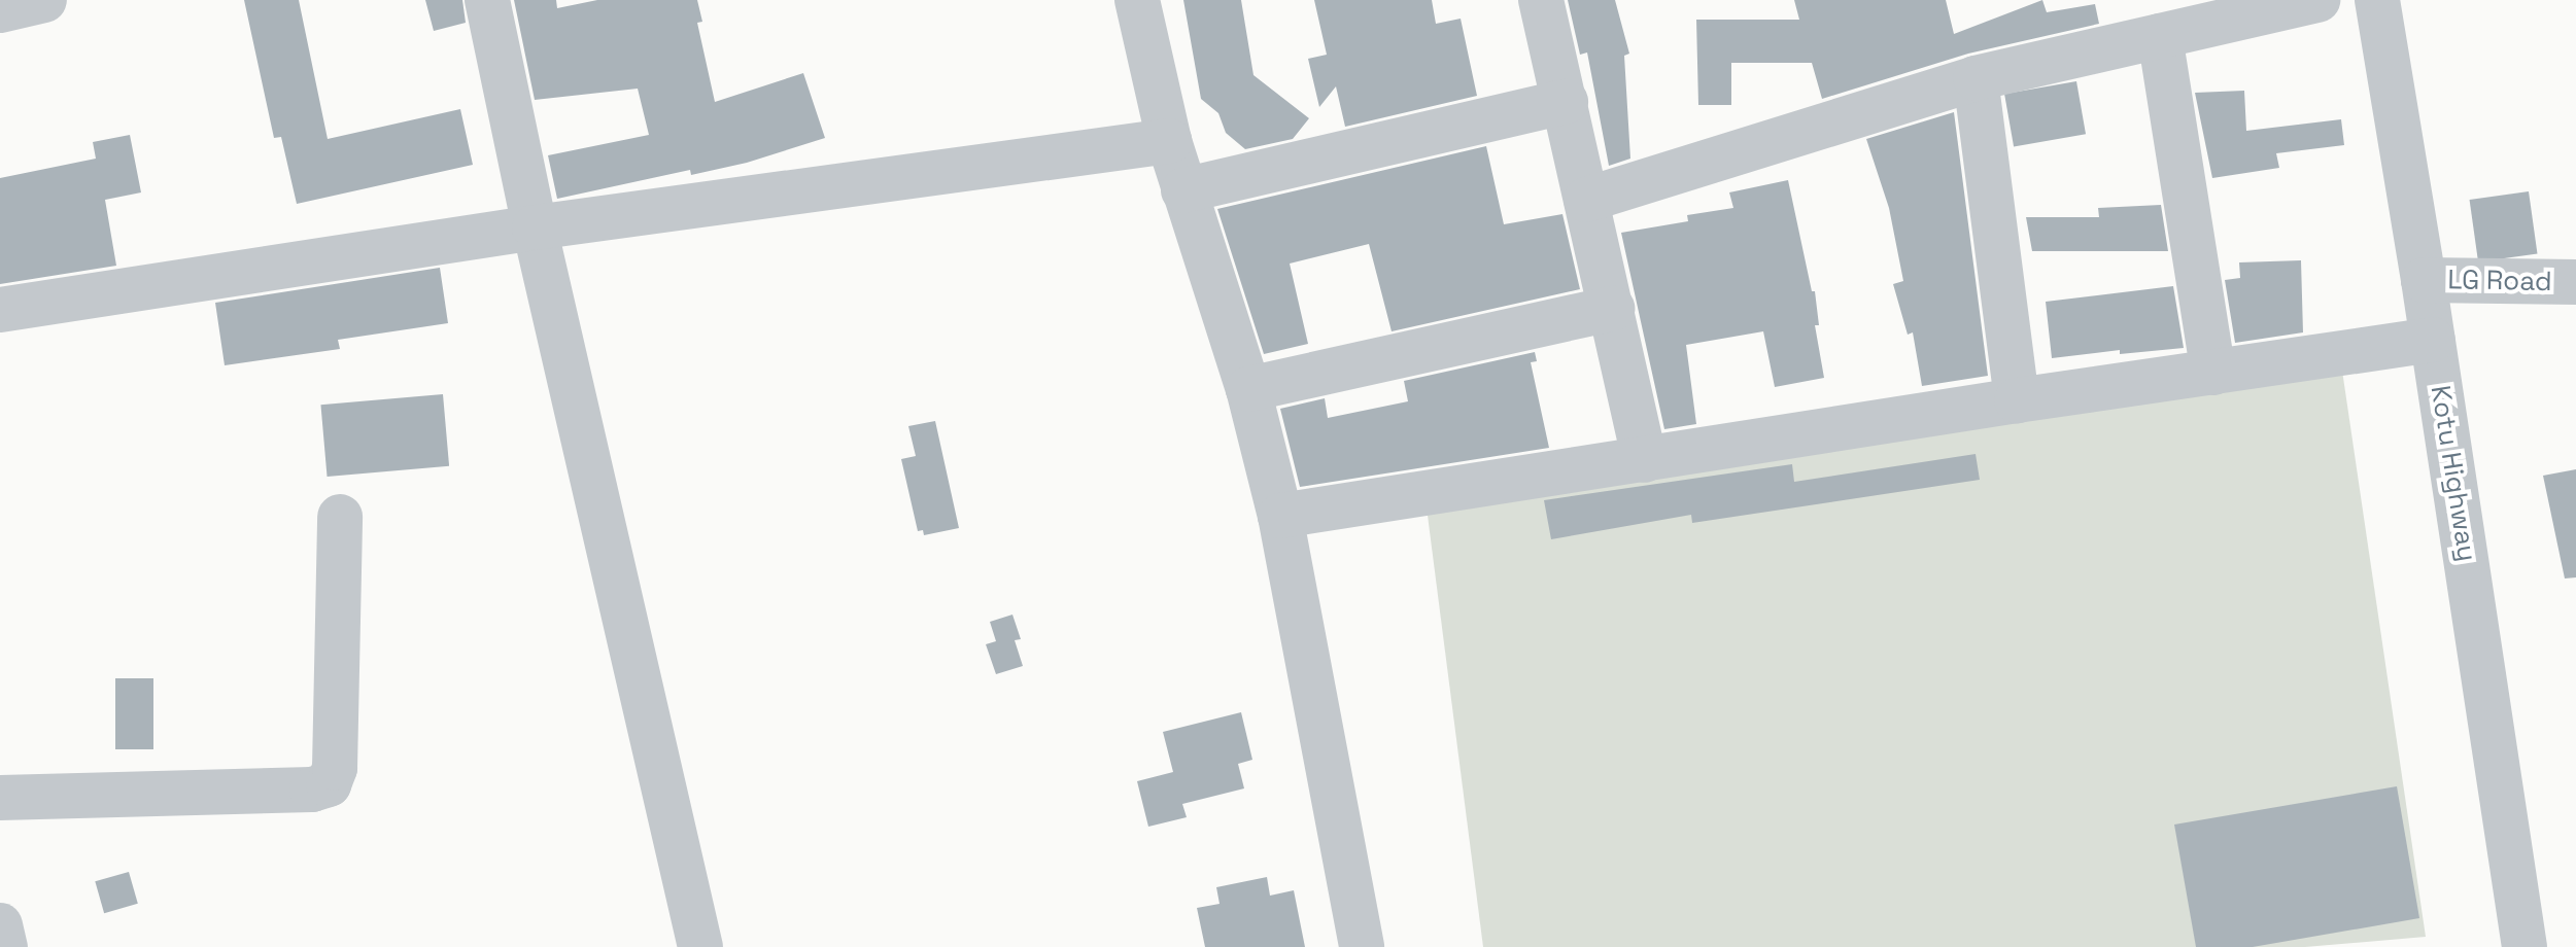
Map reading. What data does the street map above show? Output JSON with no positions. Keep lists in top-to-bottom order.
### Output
{
  "streets": {
    "street": ["LG Road", "Kotu Highway"]
  },
  "crossings": [
    ["LG Road", "Kotu Highway"]
  ]
}
